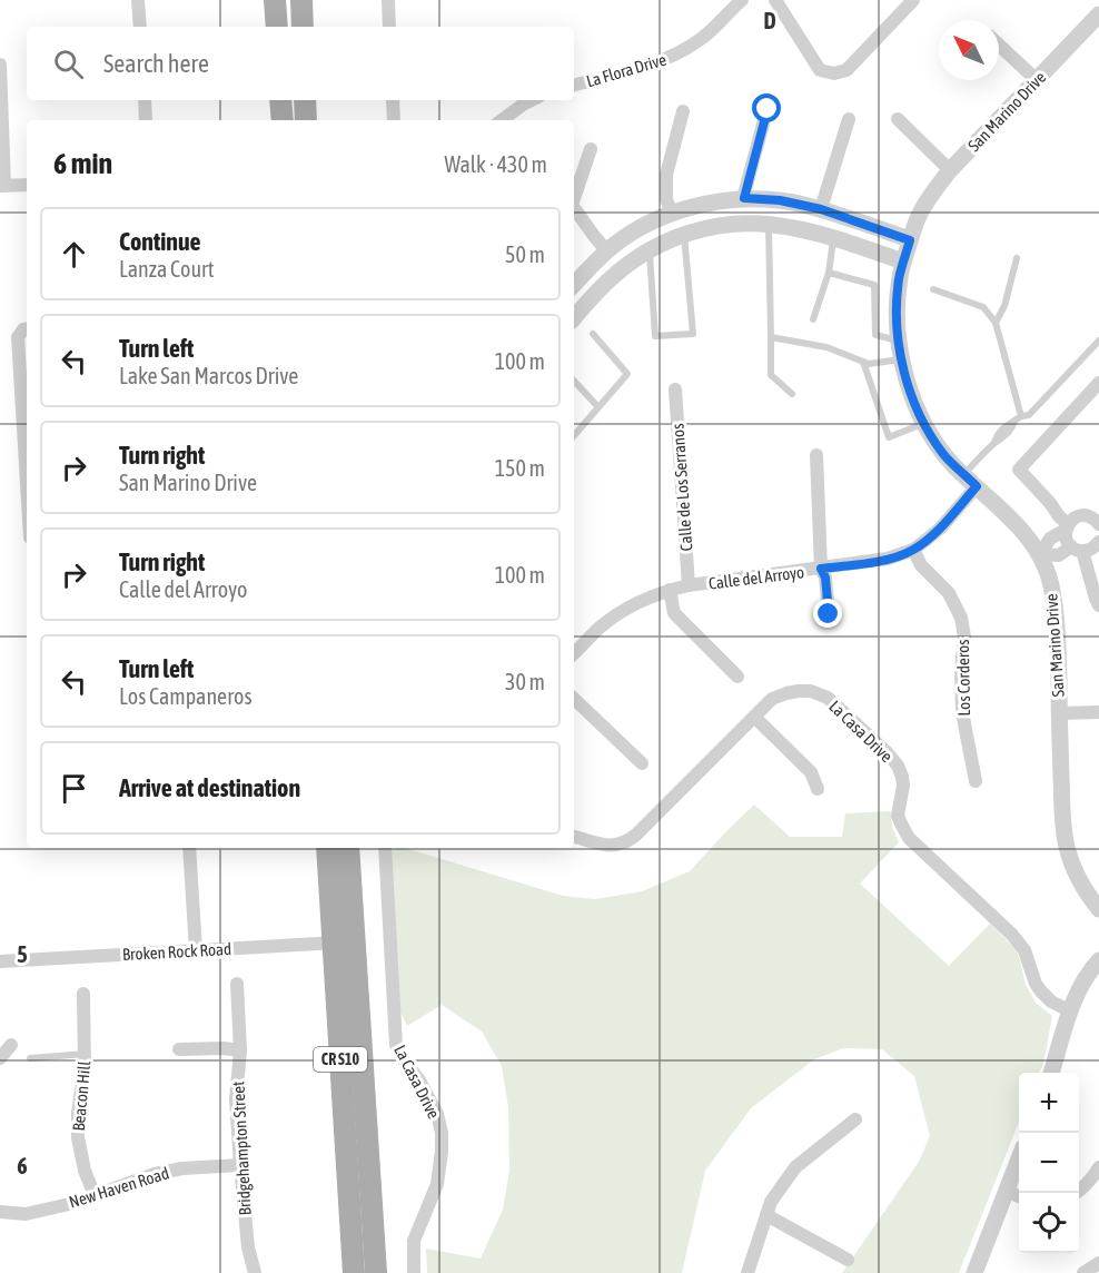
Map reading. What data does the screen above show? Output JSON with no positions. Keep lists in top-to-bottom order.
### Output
{
  "streets": {
    "main road": ["CR S10"],
    "street": [
      "La Flora Drive",
      "San Marino Drive",
      "Calle de Los Serranos",
      "Calle del Arroyo",
      "Los Corderos",
      "La Casa Drive",
      "Broken Rock Road",
      "Beacon Hill",
      "Bridgehampton Street",
      "New Haven Road"
    ]
  },
  "crossings": [
    ["San Marino Drive", "Calle del Arroyo"],
    ["Calle de Los Serranos", "Calle del Arroyo"],
    ["Calle del Arroyo", "Los Corderos"],
    ["Broken Rock Road", "CR S10"],
    ["Beacon Hill", "New Haven Road"],
    ["Bridgehampton Street", "New Haven Road"]
  ],
  "north": "top left",
  "page": {
    "search": "Search here",
    "heading": ["6 min", "Walk · 430 m"],
    "list": [
      ["Continue", "Lanza Court", "50 m"],
      ["Turn left", "Lake San Marcos Drive", "100 m"],
      ["Turn right", "San Marino Drive", "150 m"],
      ["Turn right", "Calle del Arroyo", "100 m"],
      ["Turn left", "Los Campaneros", "30 m"],
      "Arrive at destination"
    ],
    "map_buttons": ["+", "−"]
  },
  "grid": {
    "columns": ["D"],
    "rows": ["5", "6"]
  }
}
